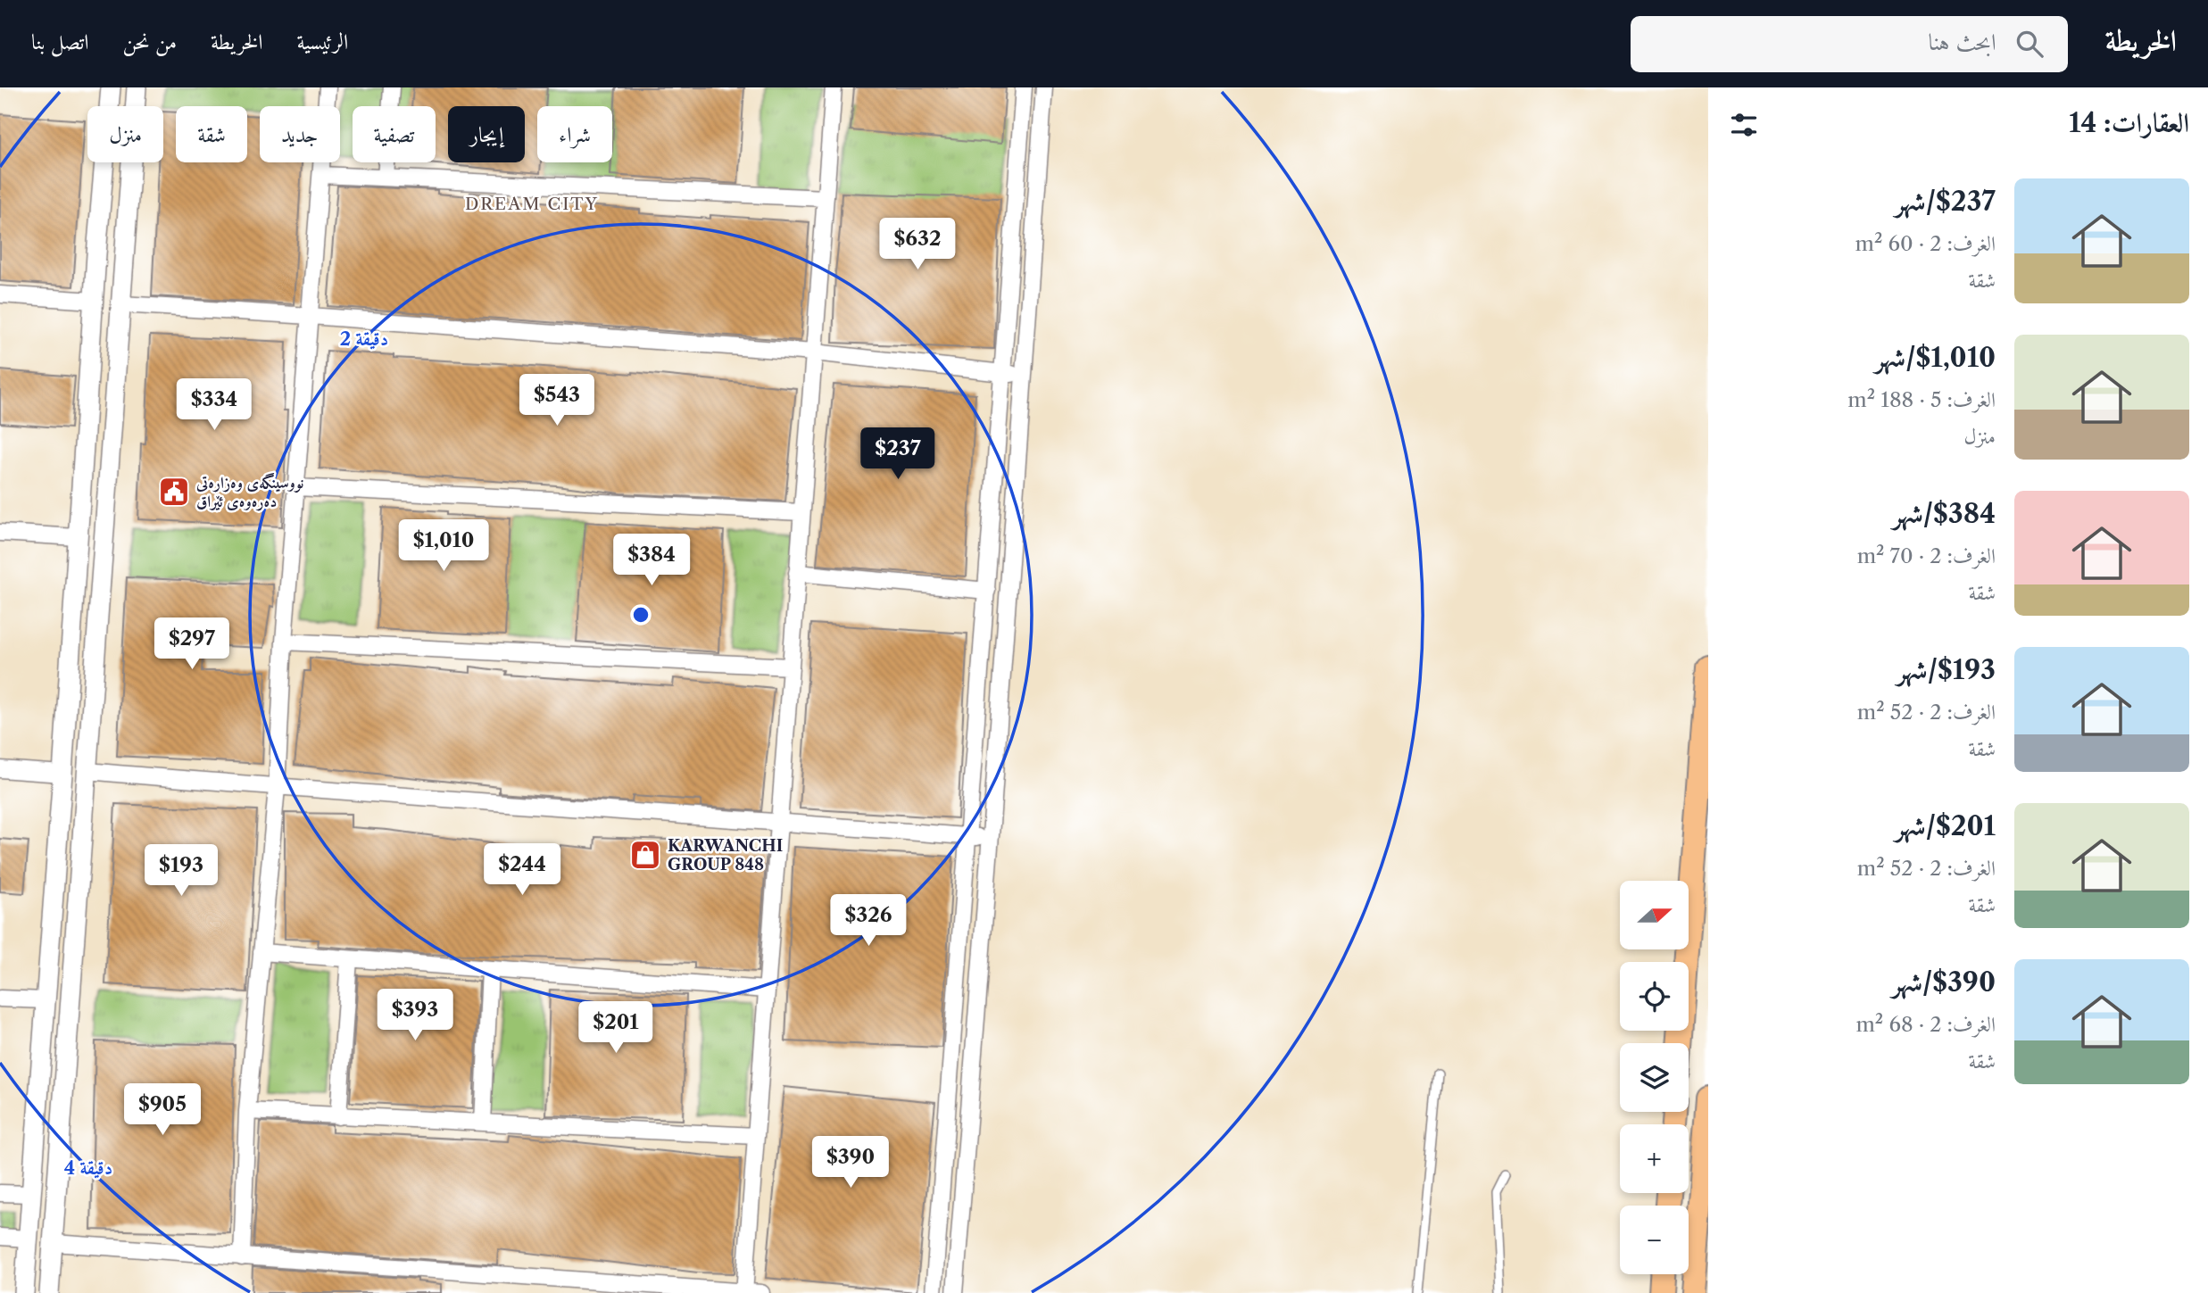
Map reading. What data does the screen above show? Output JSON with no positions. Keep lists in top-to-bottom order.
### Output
{
  "districts": ["DREAM CITY"],
  "places": {
    "public building": ["نووسینگەی وەزارەتی دەرەوەی ئێراق"],
    "shop": ["KARWANCHI GROUP 848"]
  },
  "north": "right",
  "page": {
    "header": "الخريطة",
    "search": "ابحث هنا",
    "nav": [
      "الرئيسية",
      "الخريطة",
      "من نحن",
      "اتصل بنا"
    ],
    "heading": "العقارات: 14",
    "chip": [
      "شراء",
      "إيجار",
      "تصفية",
      "جديد",
      "شقة",
      "منزل"
    ],
    "list": [
      {
        "name": "$237/شهر",
        "note": "الغرف: 2 · 60 m² · شقة"
      },
      {
        "name": "$1,010/شهر",
        "note": "الغرف: 5 · 188 m² · منزل"
      },
      {
        "name": "$384/شهر",
        "note": "الغرف: 2 · 70 m² · شقة"
      },
      {
        "name": "$193/شهر",
        "note": "الغرف: 2 · 52 m² · شقة"
      },
      {
        "name": "$201/شهر",
        "note": "الغرف: 2 · 52 m² · شقة"
      },
      {
        "name": "$390/شهر",
        "note": "الغرف: 2 · 68 m² · شقة"
      }
    ],
    "price": [
      "$632",
      "$543",
      "$334",
      "$237",
      "$1,010",
      "$384",
      "$297",
      "$244",
      "$193",
      "$326",
      "$393",
      "$201",
      "$905",
      "$390"
    ],
    "map_buttons": ["+", "−"]
  },
  "rings": ["2 دقيقة", "4 دقيقة"]
}
